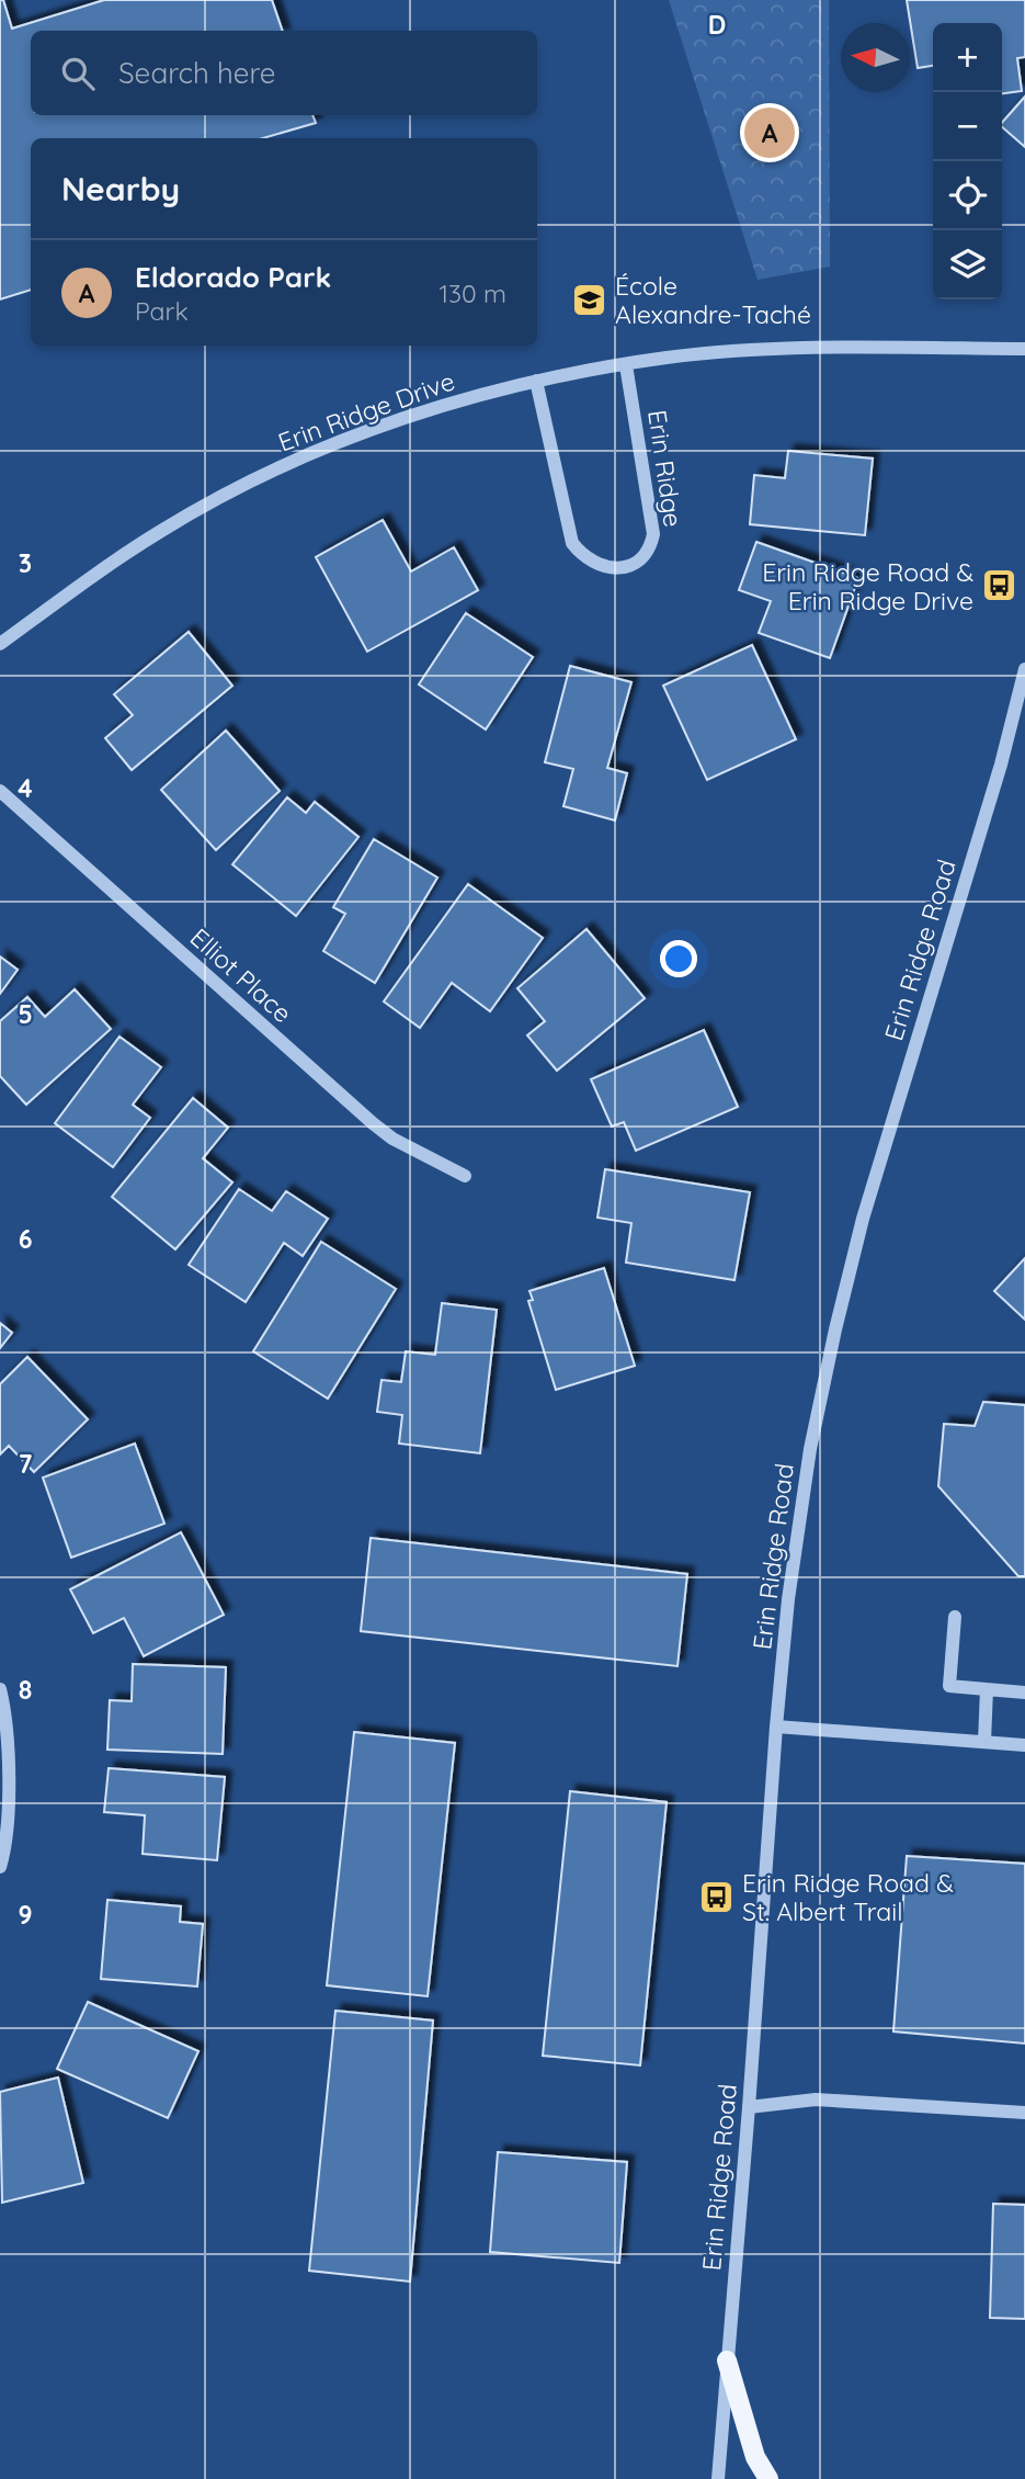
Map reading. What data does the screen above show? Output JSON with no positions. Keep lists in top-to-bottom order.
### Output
{
  "streets": {
    "street": [
      "Erin Ridge Drive",
      "Erin Ridge",
      "Erin Ridge Road",
      "Elliot Place"
    ]
  },
  "crossings": [
    ["Erin Ridge Drive", "Erin Ridge"]
  ],
  "places": {
    "school or university": ["École Alexandre-Taché"],
    "bus stop": ["Erin Ridge Road & Erin Ridge Drive", "Erin Ridge Road & St. Albert Trail"]
  },
  "north": "left",
  "page": {
    "map_buttons": ["+", "−"],
    "search": "Search here",
    "pins": "A",
    "heading": "Nearby",
    "list": [
      {
        "mark": "A",
        "name": "Eldorado Park",
        "note": "Park",
        "value": "130 m"
      }
    ]
  },
  "grid": {
    "columns": ["D"],
    "rows": [
      "3",
      "4",
      "5",
      "6",
      "7",
      "8",
      "9"
    ]
  }
}
